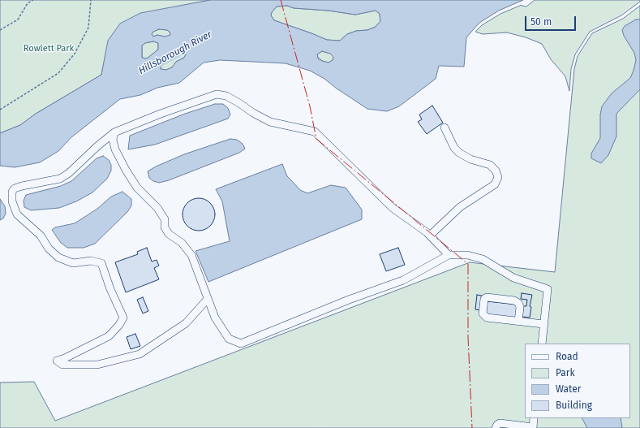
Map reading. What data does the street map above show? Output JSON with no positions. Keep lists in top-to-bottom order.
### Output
{
  "water": ["Hillsborough River"],
  "parks": ["Rowlett Park"],
  "legend": [
    "Road",
    "Park",
    "Water",
    "Building"
  ],
  "scale_bar": "50 m"
}
